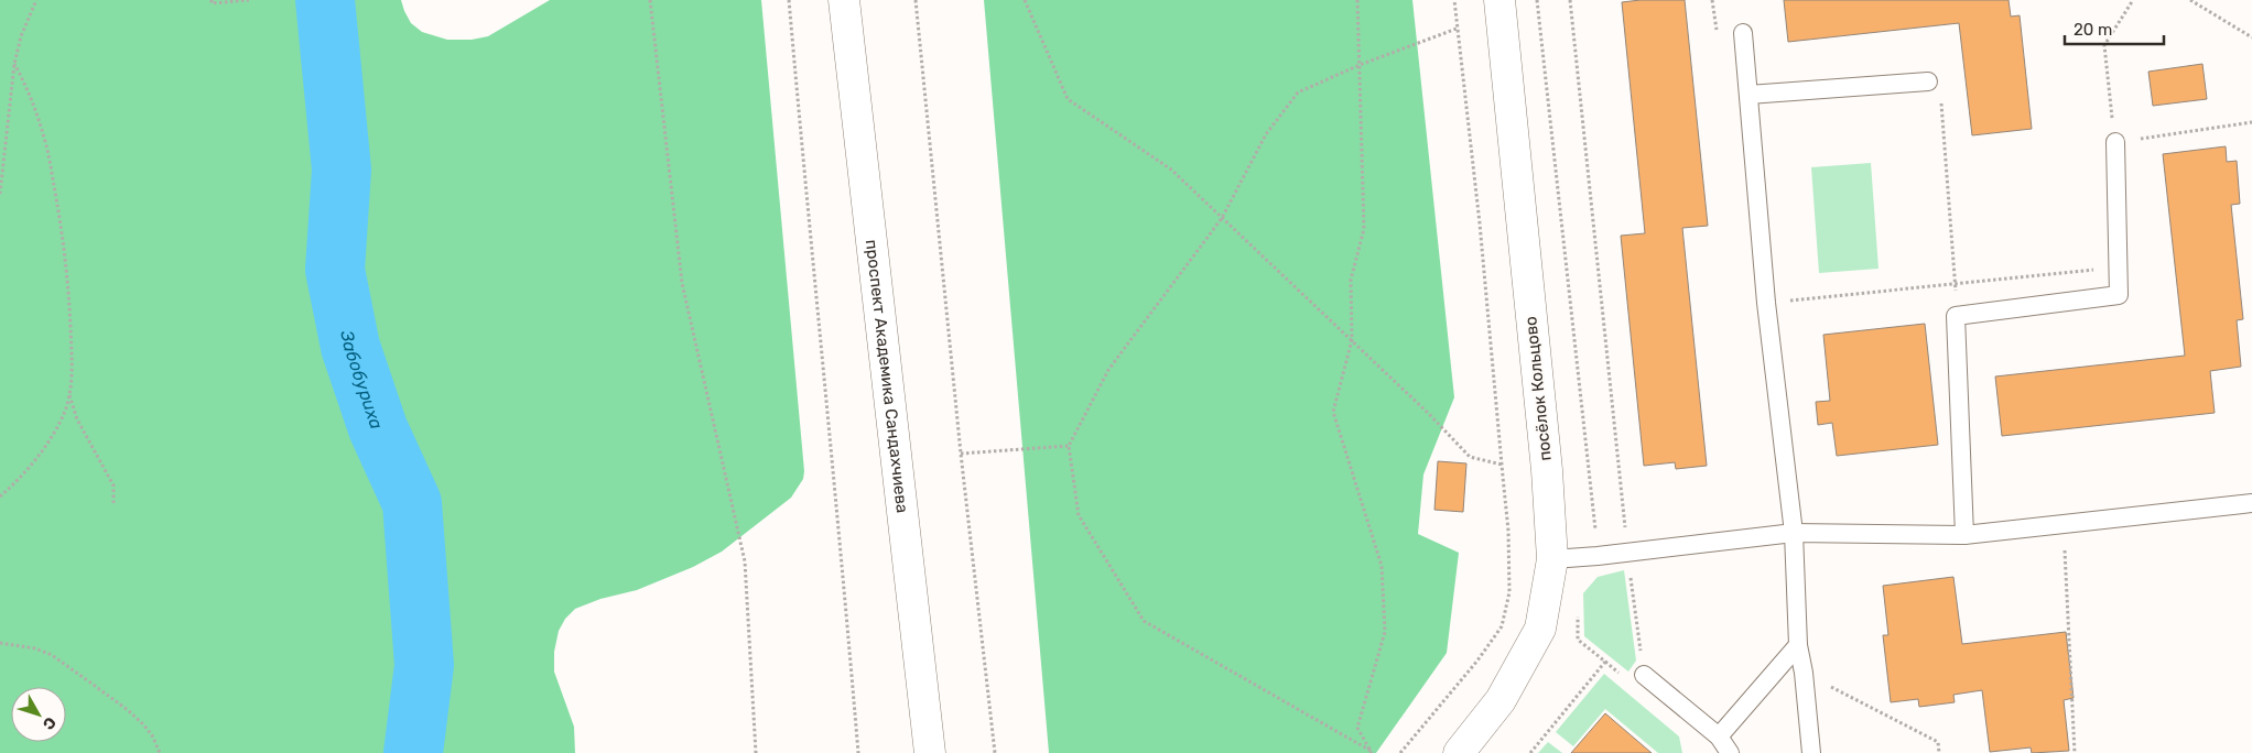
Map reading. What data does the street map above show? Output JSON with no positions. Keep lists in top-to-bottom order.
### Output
{
  "streets": {
    "street": ["проспект Академика Сандахчиева", "посёлок Кольцово"]
  },
  "water": ["Забобуриха"],
  "scale_bar": "20 m",
  "north": "bottom right"
}
